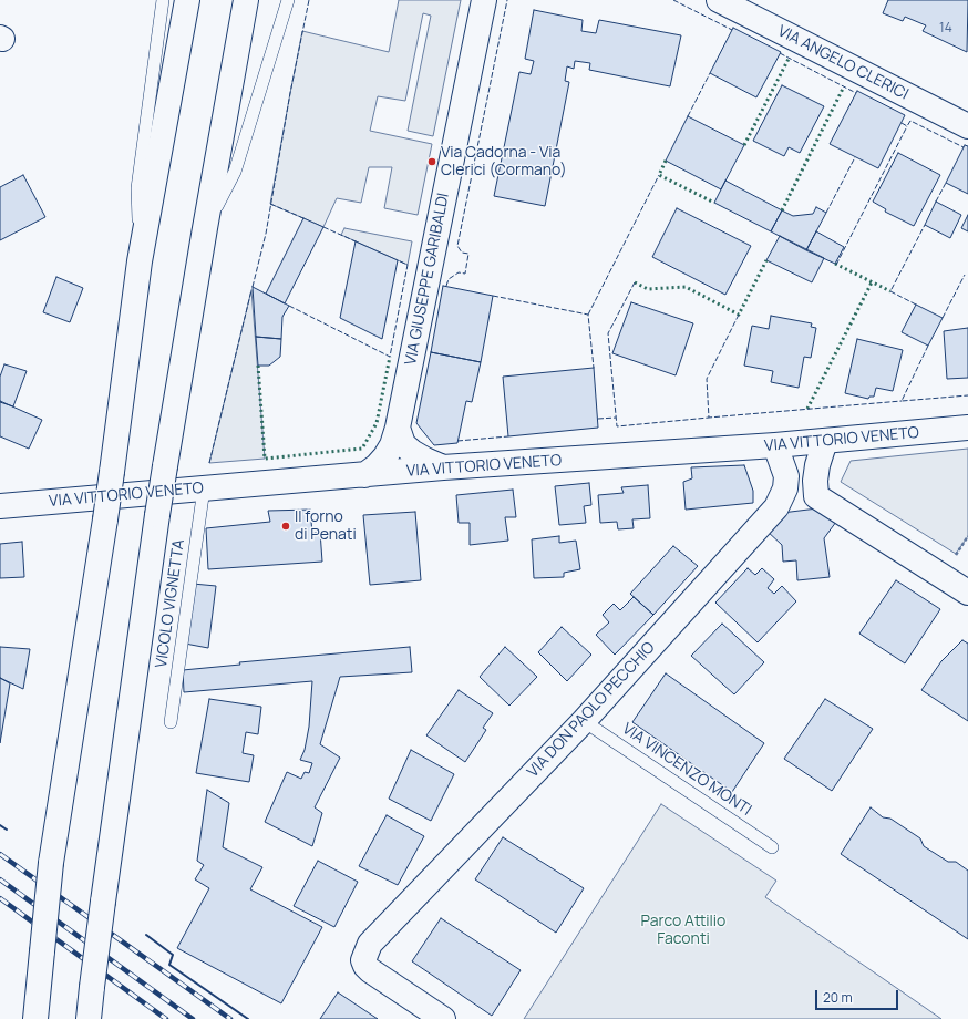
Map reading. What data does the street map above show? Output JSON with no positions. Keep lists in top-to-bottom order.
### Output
{
  "streets": {
    "main road": [
      "VIA ANGELO CLERICI",
      "VIA GIUSEPPE GARIBALDI",
      "VIA VITTORIO VENETO",
      "VIA DON PAOLO PECCHIO"
    ],
    "lane": ["VICOLO VIGNETTA", "VIA VINCENZO MONTI"]
  },
  "crossings": [
    ["VIA GIUSEPPE GARIBALDI", "VIA VITTORIO VENETO"],
    ["VIA VITTORIO VENETO", "VICOLO VIGNETTA"],
    ["VIA VITTORIO VENETO", "VIA DON PAOLO PECCHIO"],
    ["VIA DON PAOLO PECCHIO", "VIA VINCENZO MONTI"]
  ],
  "parks": ["Parco Attilio Faconti"],
  "places": ["Via Cadorna - Via Clerici (Cormano)", "Il forno di Penati"],
  "house_numbers": ["14"],
  "scale_bar": "20 m"
}
